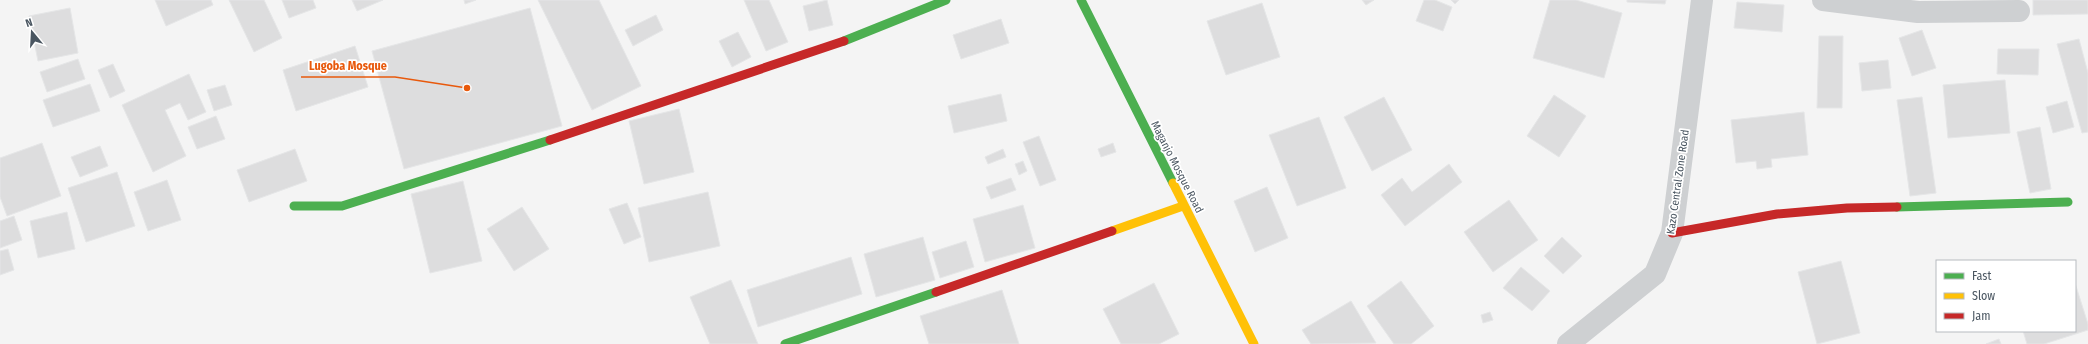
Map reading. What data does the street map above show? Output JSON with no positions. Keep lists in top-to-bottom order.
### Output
{
  "streets": {
    "street": ["Maganjo Mosque Road", "Kazo Central Zone Road"]
  },
  "places": ["Lugoba Mosque"],
  "legend": ["Fast", "Slow", "Jam"],
  "north": "top"
}
